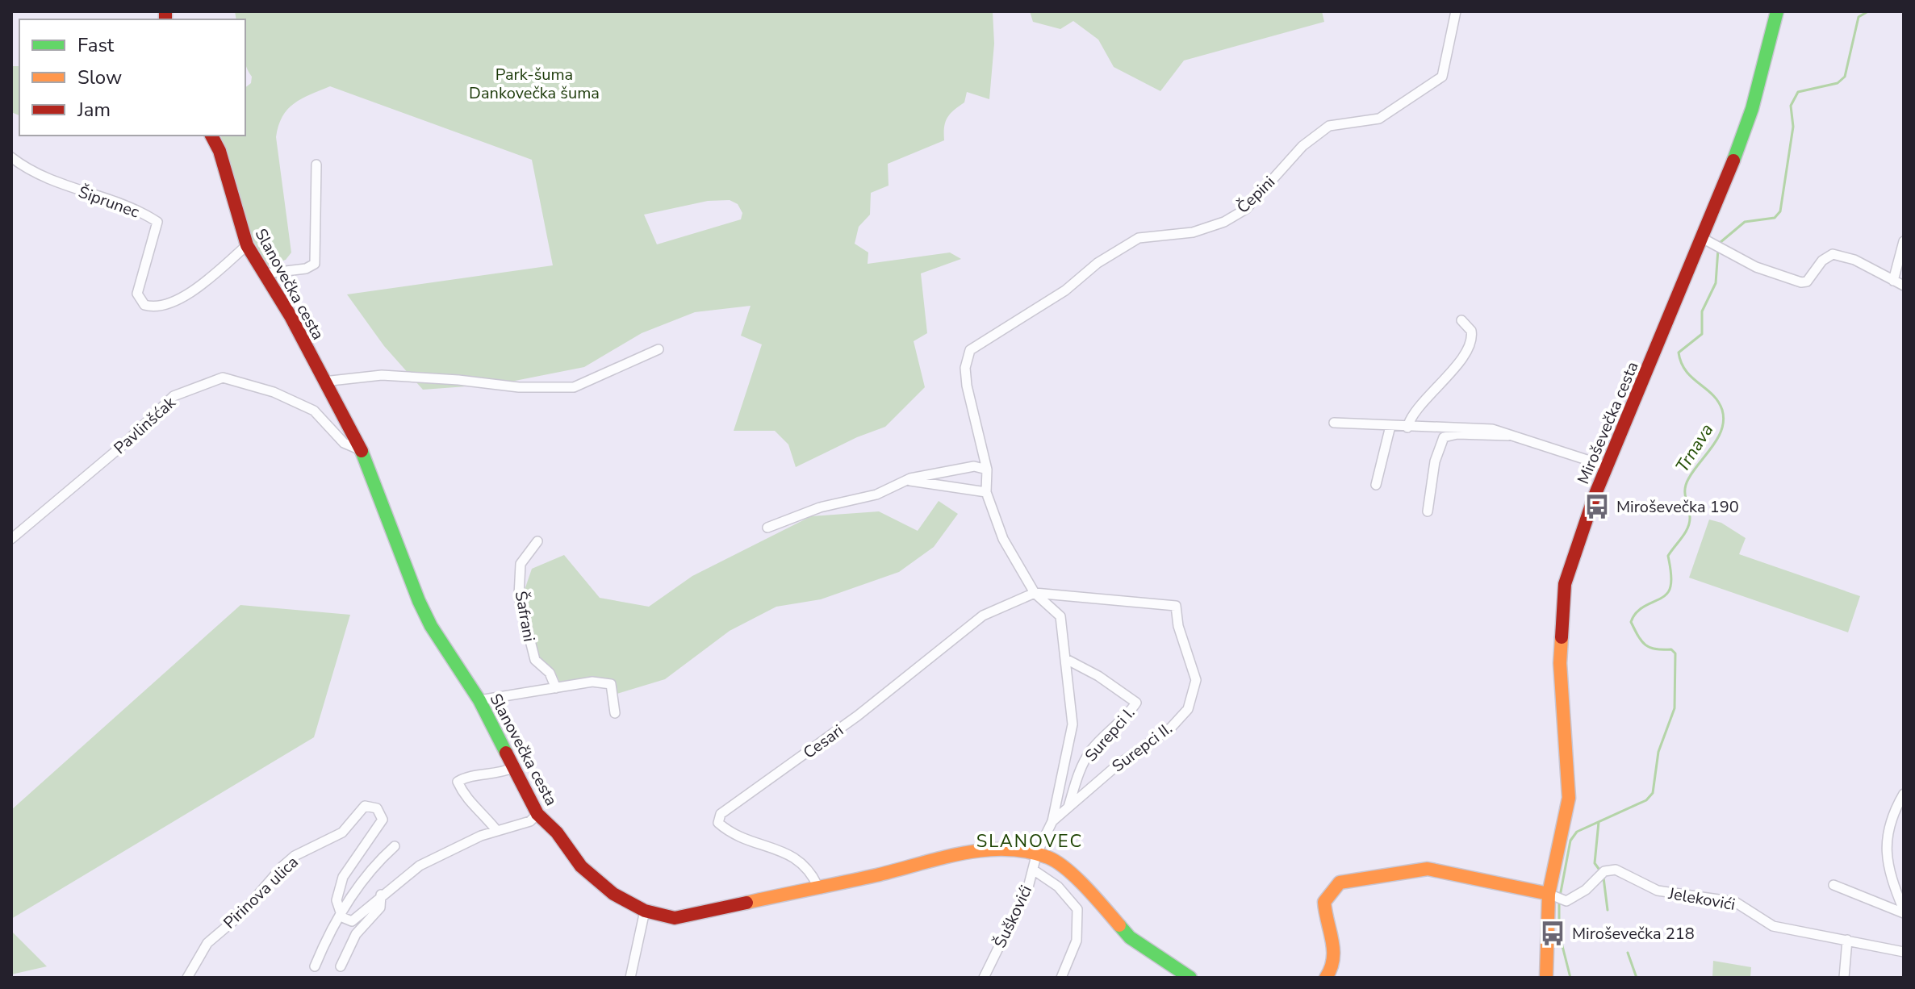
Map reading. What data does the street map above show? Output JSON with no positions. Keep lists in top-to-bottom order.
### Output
{
  "streets": {
    "street": [
      "Čepini",
      "Šiprunec",
      "Slanovečka cesta",
      "Miroševečka cesta",
      "Pavlinšćak",
      "Šafrani",
      "Surepci I.",
      "Cesari",
      "Surepci II.",
      "Pirinova ulica",
      "Jelekovići",
      "Šuškovići"
    ]
  },
  "crossings": [
    ["Šiprunec", "Slanovečka cesta"],
    ["Slanovečka cesta", "Pavlinšćak"],
    ["Slanovečka cesta", "Cesari"],
    ["Slanovečka cesta", "Šuškovići"],
    ["Miroševečka cesta", "Jelekovići"],
    ["Surepci I.", "Surepci II."],
    ["Cesari", "Surepci II."]
  ],
  "districts": ["SLANOVEC"],
  "water": ["Trnava"],
  "parks": ["Park-šuma Dankovečka šuma"],
  "places": {
    "bus stop": ["Miroševečka 190", "Miroševečka 218"]
  },
  "legend": ["Fast", "Slow", "Jam"]
}
